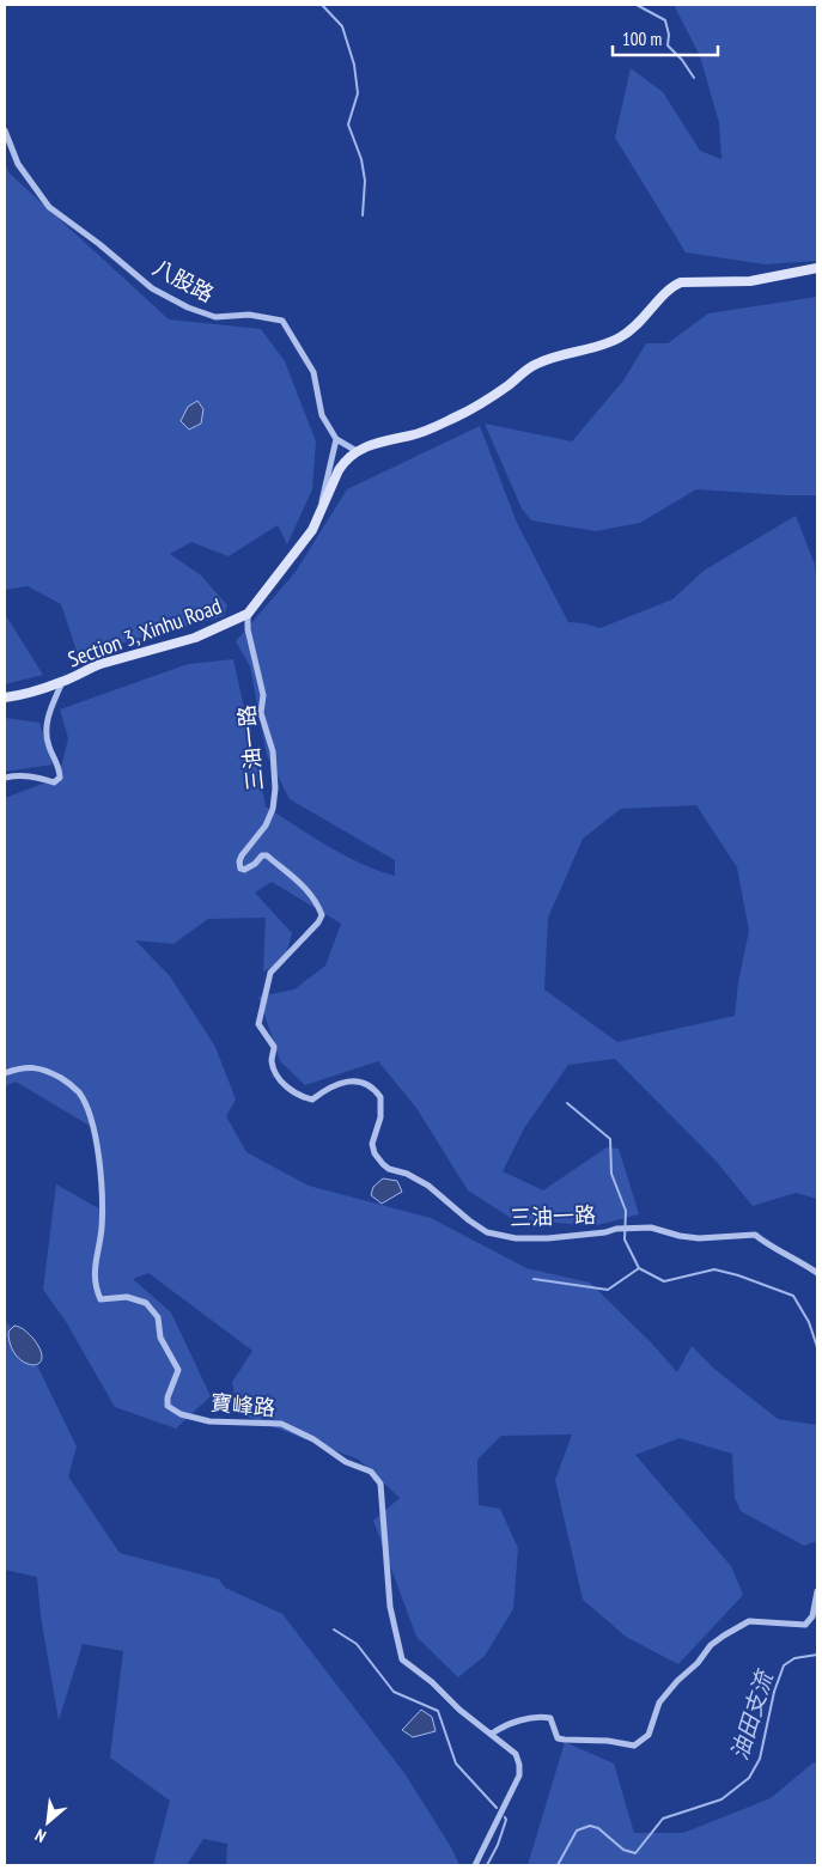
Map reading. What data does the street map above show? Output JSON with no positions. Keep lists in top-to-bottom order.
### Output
{
  "streets": {
    "street": [
      "八股路",
      "Section 3, Xinhu Road",
      "三油一路",
      "寶峰路"
    ]
  },
  "crossings": [
    ["八股路", "Section 3, Xinhu Road"],
    ["Section 3, Xinhu Road", "三油一路"]
  ],
  "water": ["油田支流"],
  "scale_bar": "100 m",
  "north": "bottom left"
}
